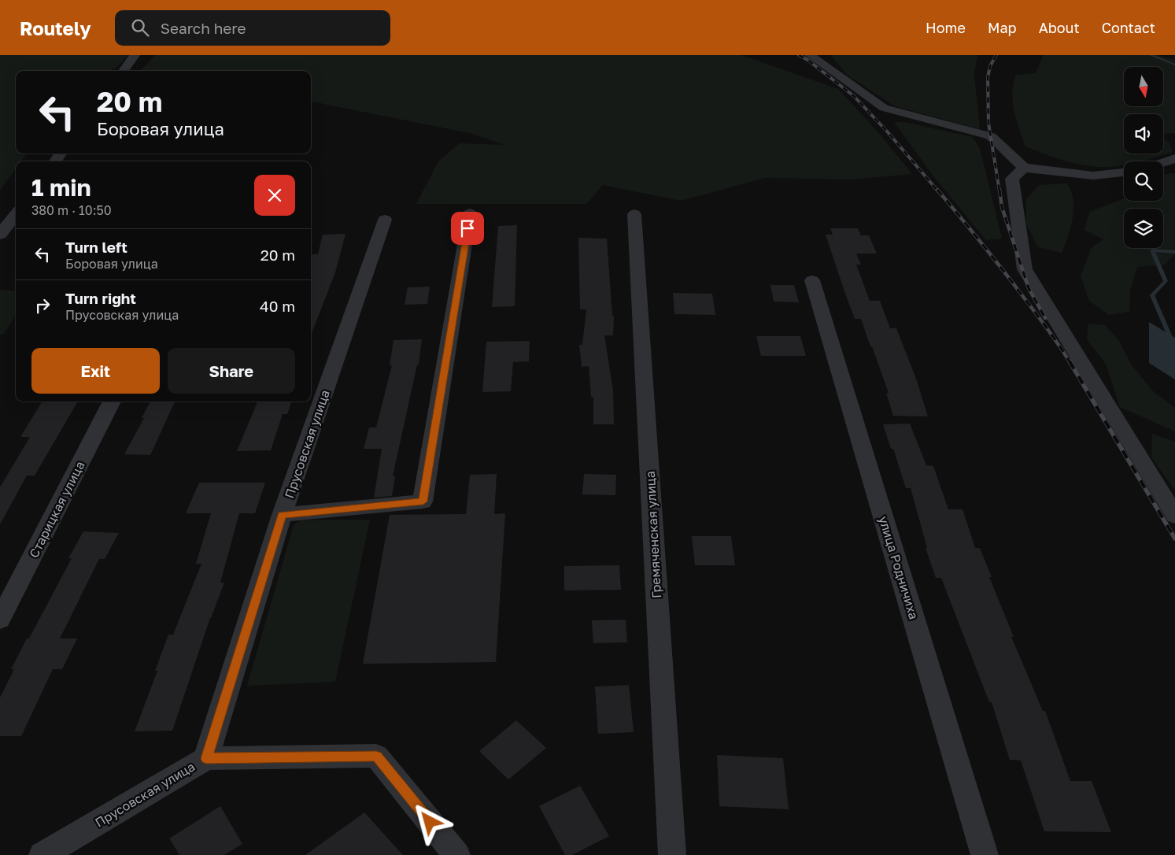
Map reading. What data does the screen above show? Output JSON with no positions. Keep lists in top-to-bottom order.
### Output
{
  "streets": {
    "street": [
      "Прусовская улица",
      "Старицкая улица",
      "Гремяченская улица",
      "улица Родничиха"
    ]
  },
  "north": "bottom",
  "page": {
    "header": "Routely",
    "search": "Search here",
    "nav": [
      "Home",
      "Map",
      "About",
      "Contact"
    ],
    "turn": ["20 m", "Боровая улица"],
    "heading": ["1 min", "380 m · 10:50"],
    "list": [
      {
        "name": "Turn left",
        "note": "Боровая улица",
        "value": "20 m"
      },
      {
        "name": "Turn right",
        "note": "Прусовская улица",
        "value": "40 m"
      }
    ],
    "buttons": ["Exit", "Share"]
  }
}
